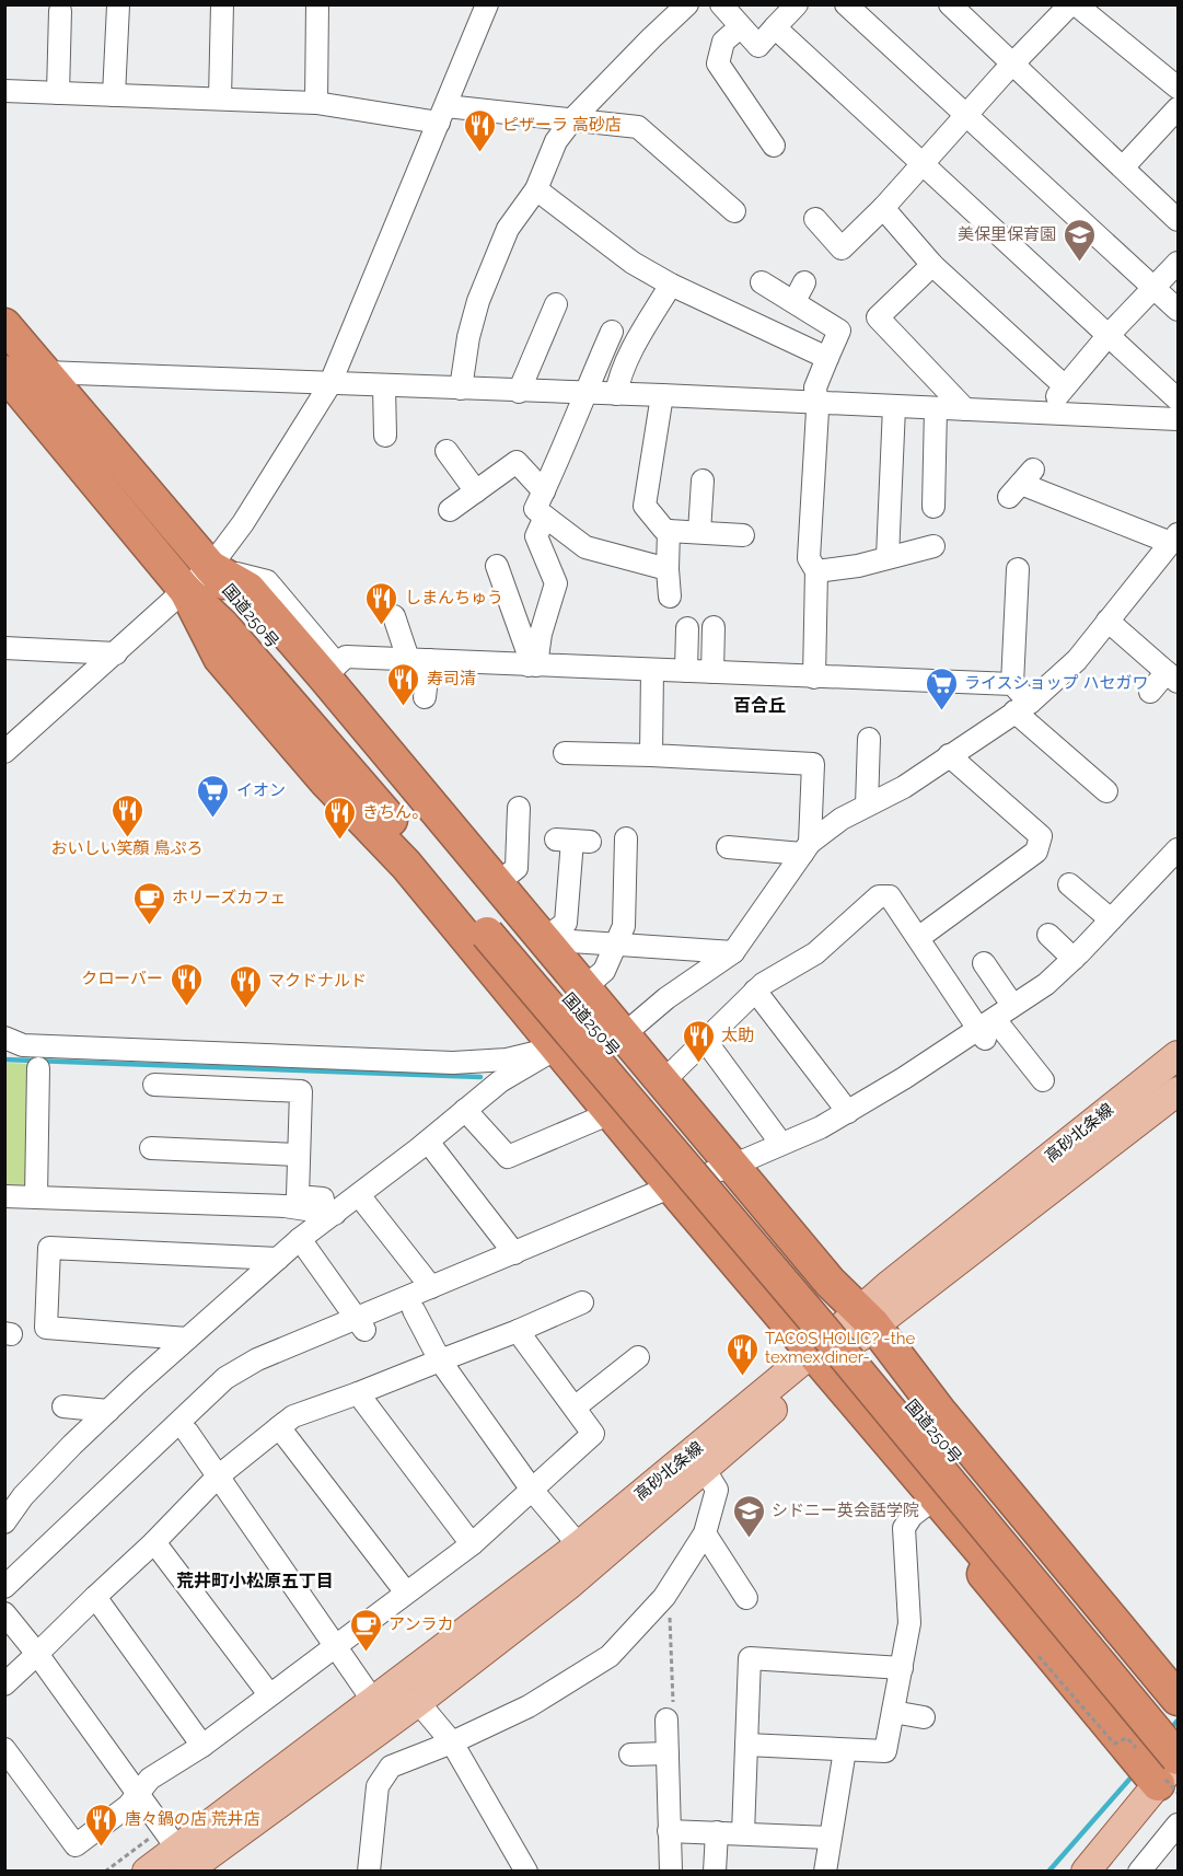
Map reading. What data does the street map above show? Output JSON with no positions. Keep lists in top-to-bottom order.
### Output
{
  "streets": {
    "highway": ["国道250号"],
    "main road": ["高砂北条線"]
  },
  "districts": ["百合丘", "荒井町小松原五丁目"],
  "places": {
    "restaurant": [
      "ピザーラ 高砂店",
      "しまんちゅう",
      "寿司清",
      "おいしい笑顔 鳥ぷろ",
      "きちん。",
      "クローバー",
      "マクドナルド",
      "太助",
      "TACOS HOLIC? -the texmex diner-",
      "唐々鍋の店 荒井店"
    ],
    "school or university": ["美保里保育園", "シドニー英会話学院"],
    "supermarket": ["ライスショップ ハセガワ", "イオン"],
    "cafe": ["ホリーズカフェ", "アンラカ"]
  }
}
